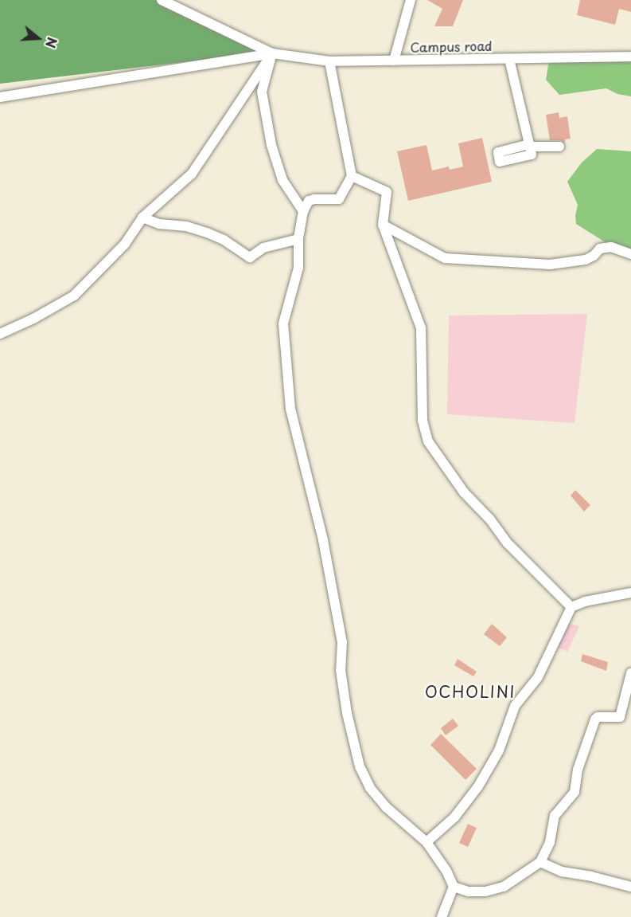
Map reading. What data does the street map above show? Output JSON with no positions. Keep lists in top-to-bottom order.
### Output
{
  "streets": {
    "street": ["Campus road"]
  },
  "districts": ["OCHOLINI"],
  "north": "right"
}
